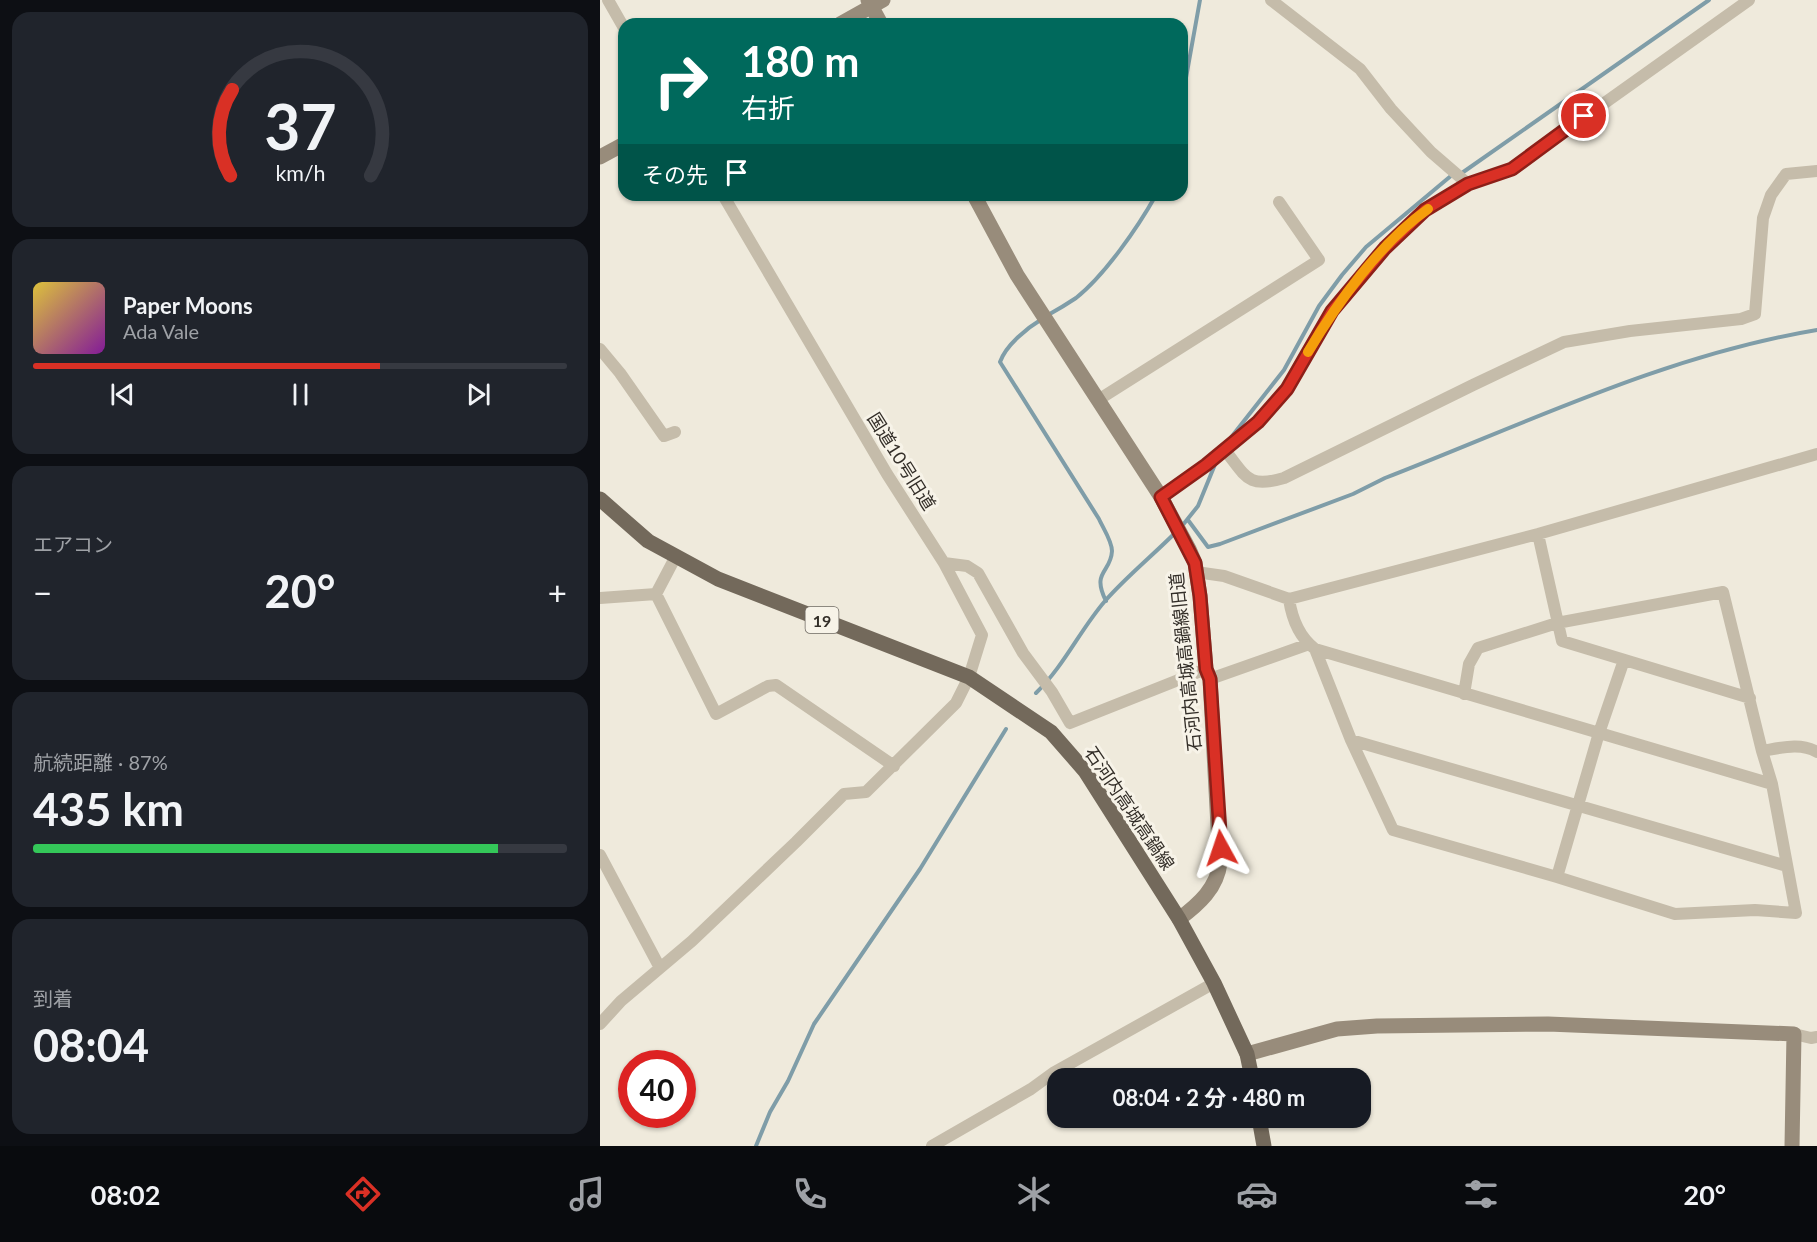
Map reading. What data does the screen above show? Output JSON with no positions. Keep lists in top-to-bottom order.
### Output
{
  "streets": {
    "main road": ["19", "石河内高城高鍋線"],
    "street": ["国道10号旧道", "石河内高城高鍋線旧道"]
  },
  "crossings": [
    ["国道10号旧道", "石河内高城高鍋線"],
    ["石河内高城高鍋線旧道", "石河内高城高鍋線"]
  ],
  "page": {
    "turn": ["180 m", "右折"],
    "then": "その先",
    "song": ["Paper Moons", "Ada Vale"],
    "tile": [
      "エアコン",
      ["航続距離 · 87%", "435 km"],
      ["到着", "08:04"]
    ],
    "heat": ["−", "20°", "+"],
    "limit": "40",
    "trip": "08:04 · 2 分 · 480 m",
    "tabs": ["08:02", "20°"],
    "gauge": ["37", "km/h"]
  }
}
